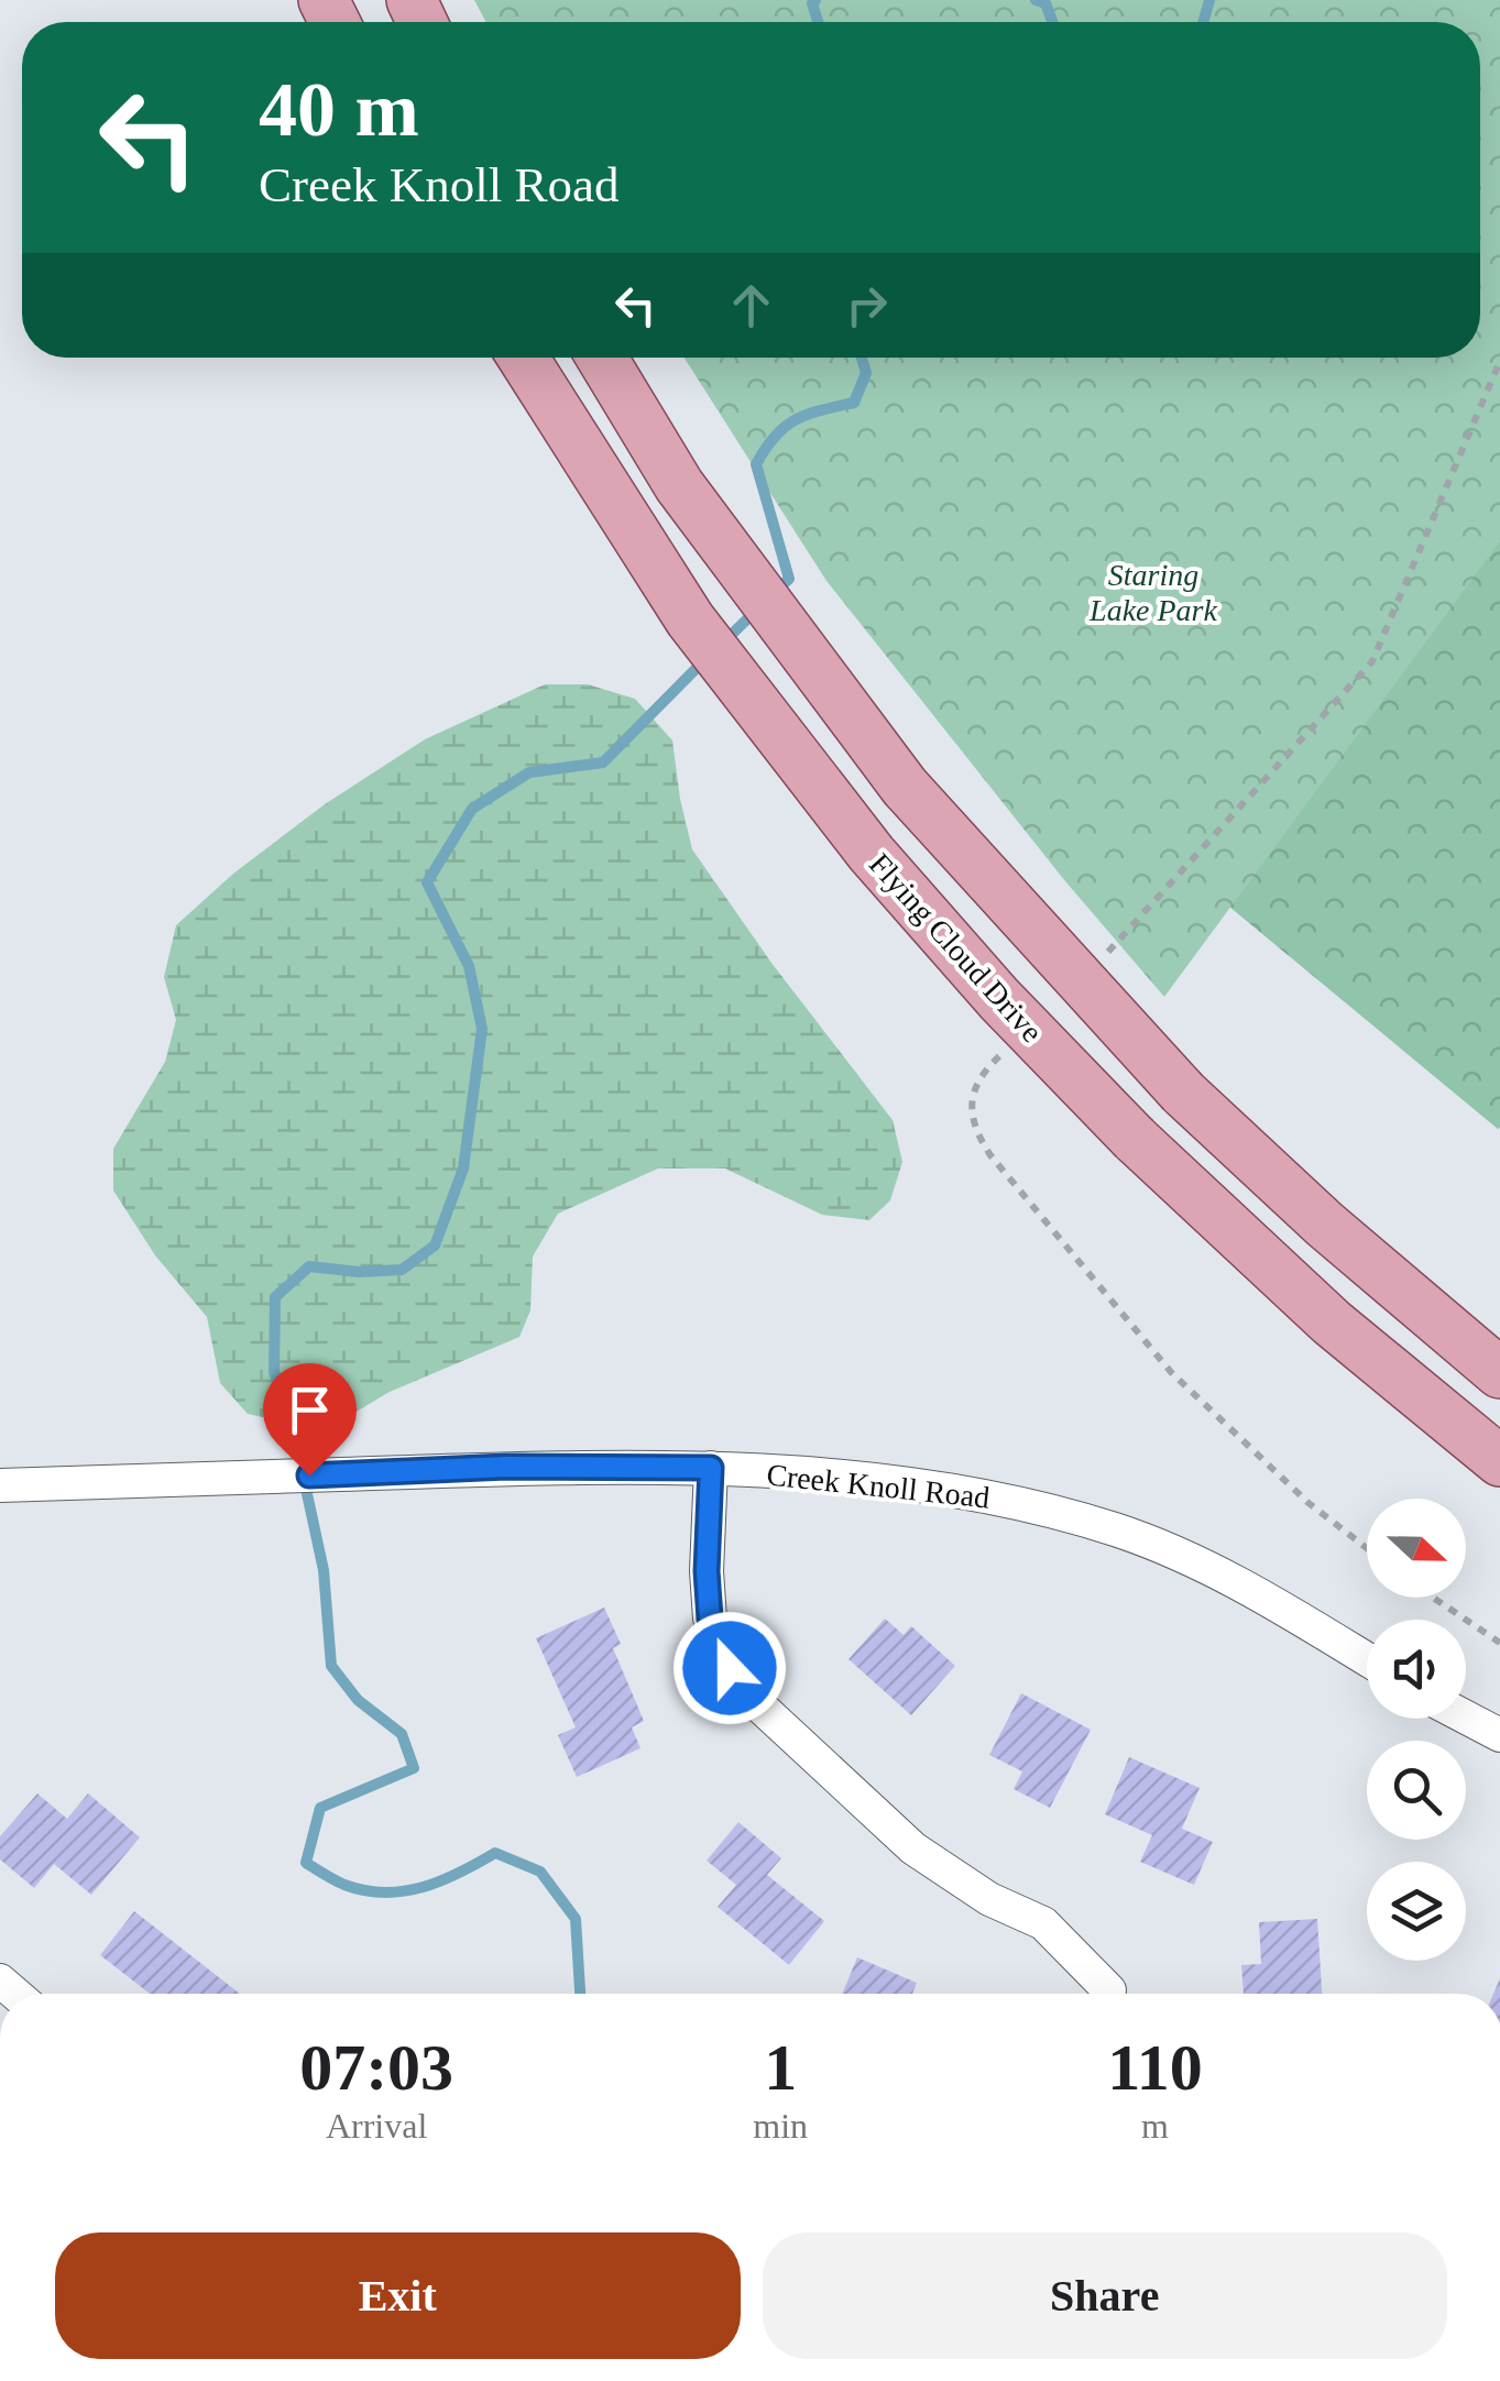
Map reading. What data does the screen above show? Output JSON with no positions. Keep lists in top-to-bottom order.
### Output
{
  "streets": {
    "main road": ["Flying Cloud Drive"],
    "street": ["Creek Knoll Road"]
  },
  "parks": ["Staring Lake Park"],
  "north": "right",
  "page": {
    "turn": ["40 m", "Creek Knoll Road"],
    "eta": [
      "07:03",
      "Arrival",
      "1",
      "min",
      "110",
      "m"
    ],
    "buttons": ["Exit", "Share"]
  }
}
